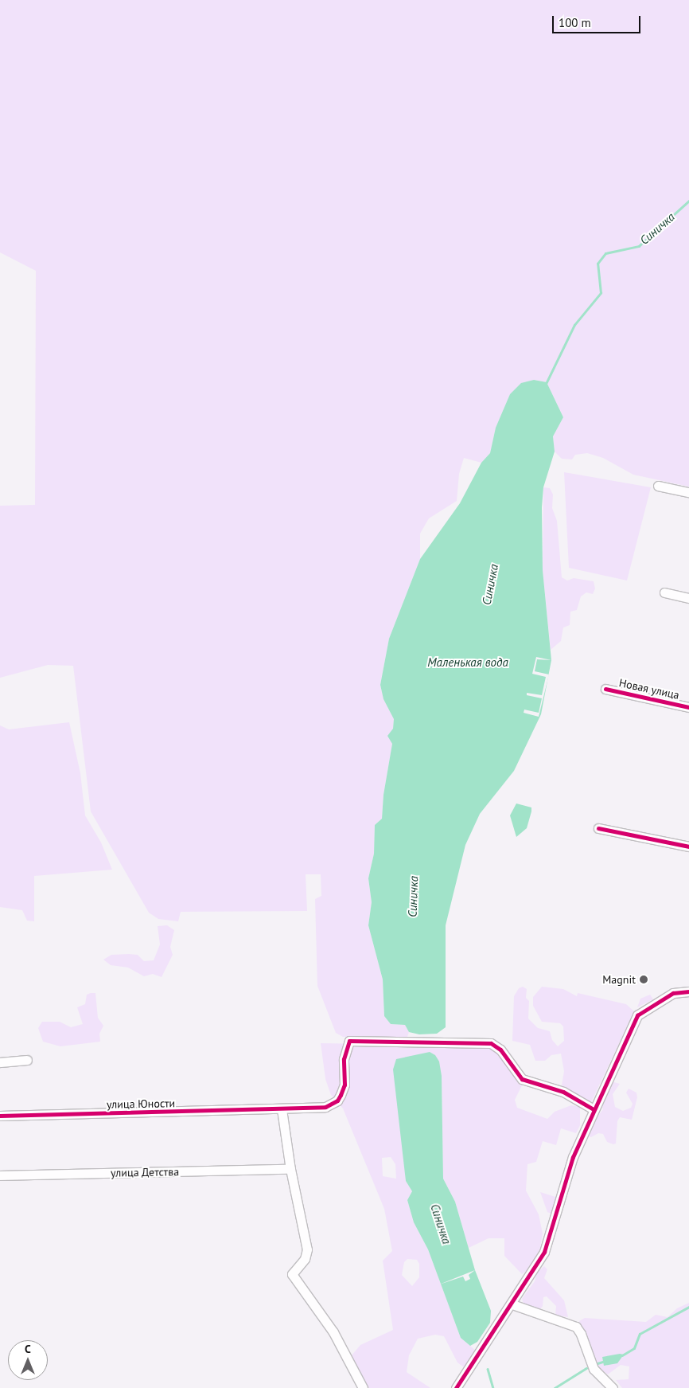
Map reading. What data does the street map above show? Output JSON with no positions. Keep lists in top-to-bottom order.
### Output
{
  "streets": {
    "street": ["Новая улица", "улица Юности", "улица Детства"]
  },
  "water": ["Синичка", "Маленькая вода"],
  "places": ["Magnit"],
  "scale_bar": "100 m",
  "north": "top"
}
